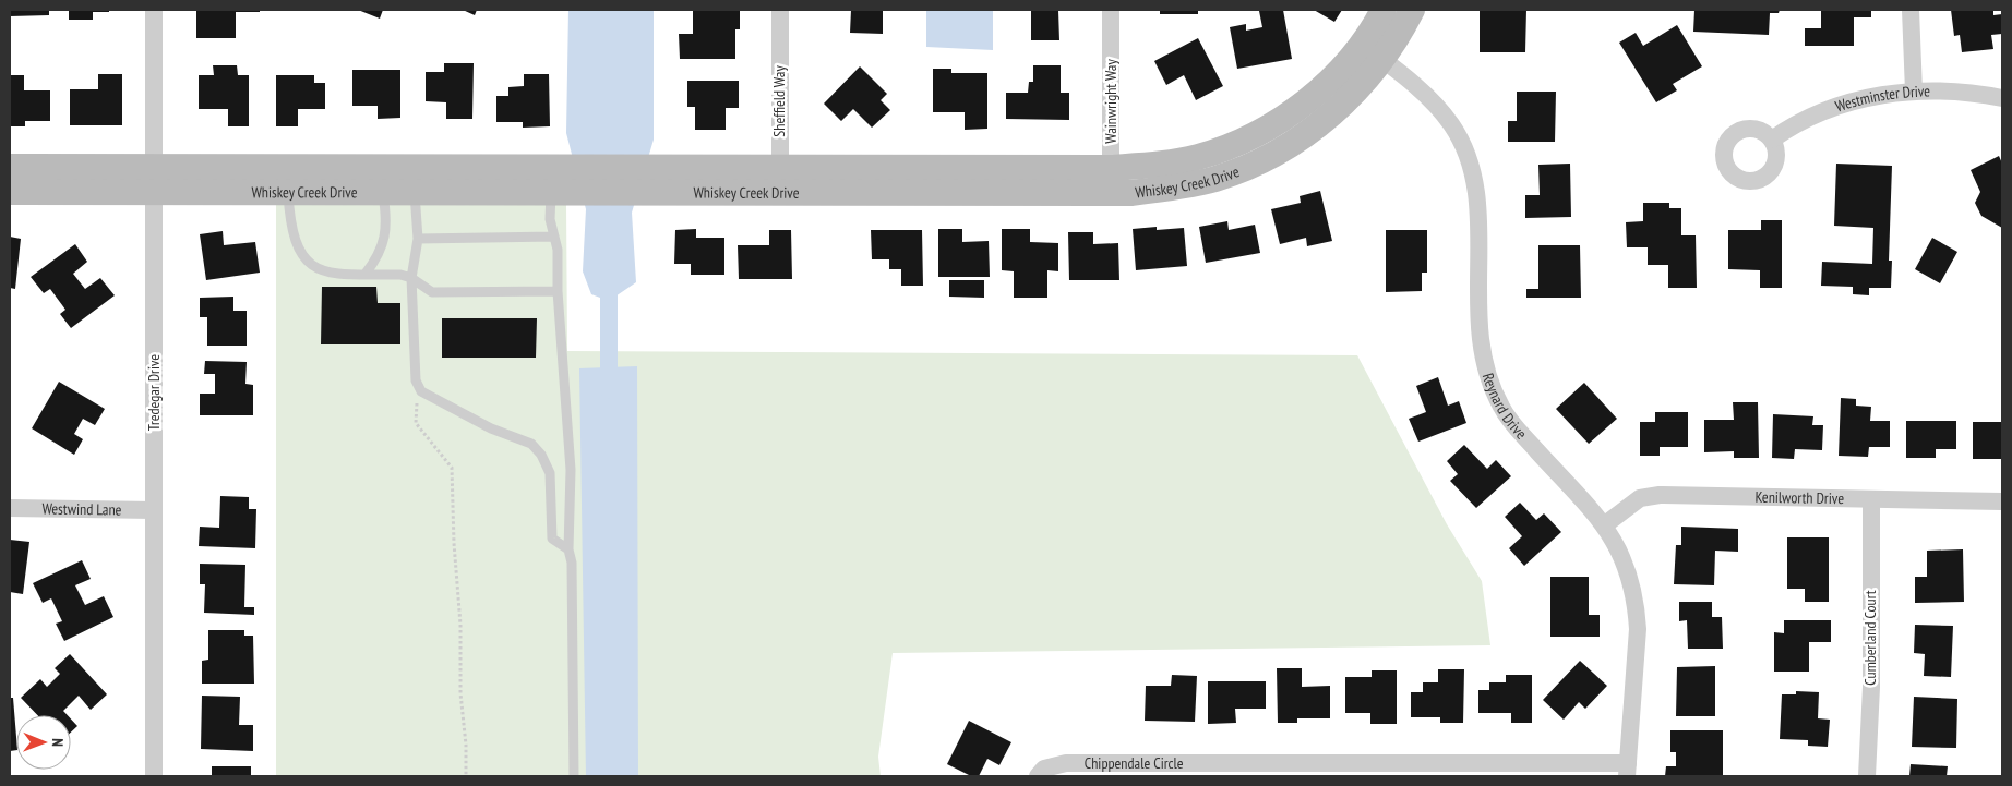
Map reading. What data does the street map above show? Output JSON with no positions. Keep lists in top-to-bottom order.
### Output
{
  "streets": {
    "street": [
      "Westminster Drive",
      "Sheffield Way",
      "Wainwright Way",
      "Whiskey Creek Drive",
      "Tredegar Drive",
      "Reynard Drive",
      "Kenilworth Drive",
      "Westwind Lane",
      "Cumberland Court",
      "Chippendale Circle"
    ]
  },
  "crossings": [
    ["Sheffield Way", "Whiskey Creek Drive"],
    ["Wainwright Way", "Whiskey Creek Drive"],
    ["Whiskey Creek Drive", "Tredegar Drive"],
    ["Whiskey Creek Drive", "Reynard Drive"],
    ["Tredegar Drive", "Westwind Lane"],
    ["Reynard Drive", "Kenilworth Drive"],
    ["Reynard Drive", "Chippendale Circle"],
    ["Kenilworth Drive", "Cumberland Court"]
  ],
  "north": "right"
}
